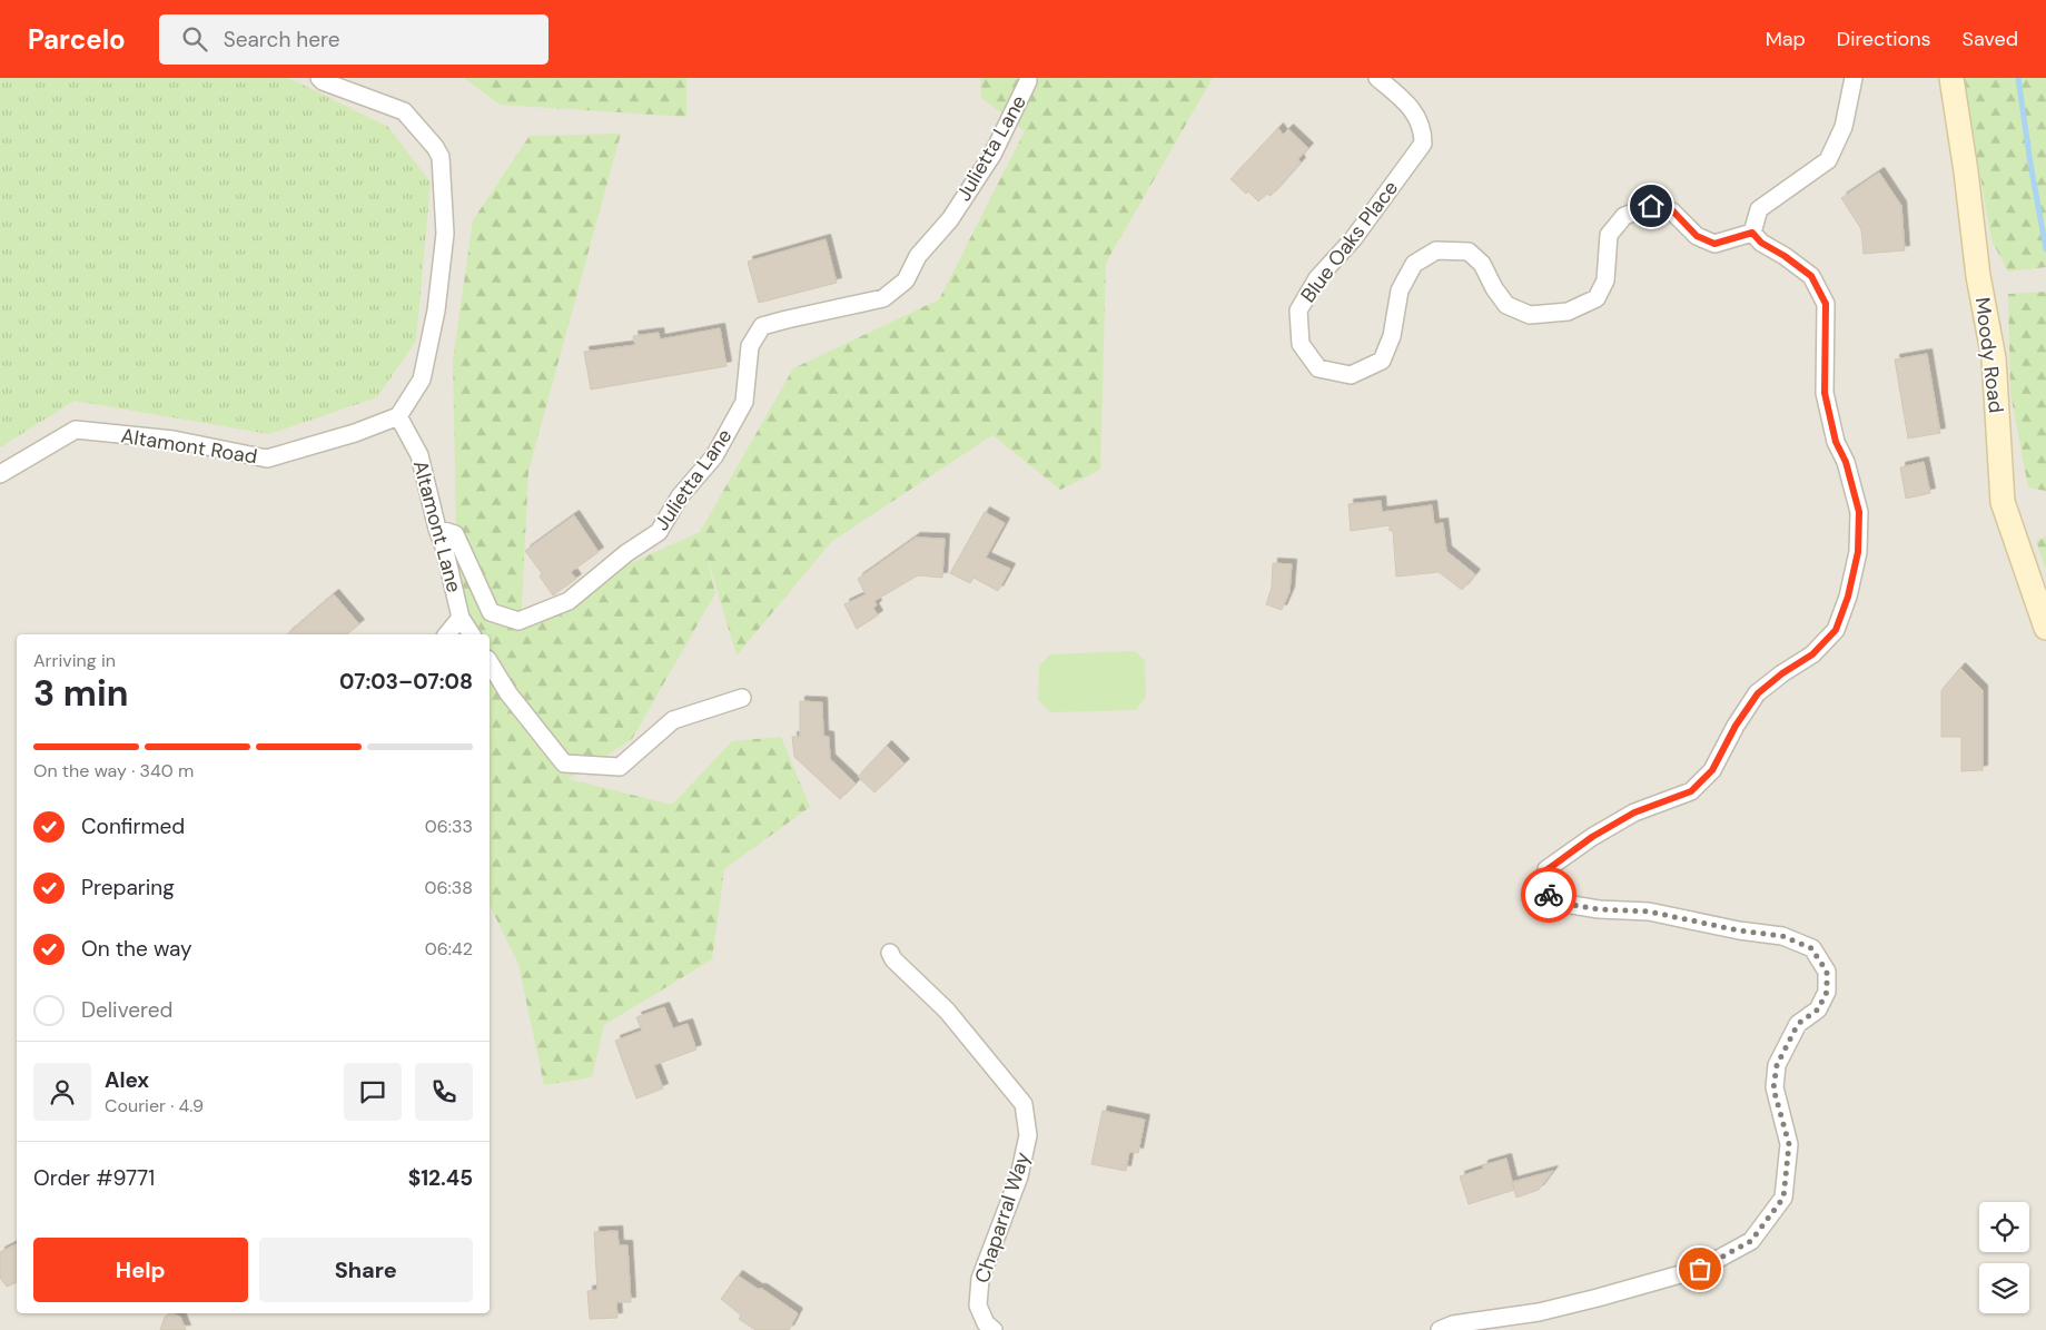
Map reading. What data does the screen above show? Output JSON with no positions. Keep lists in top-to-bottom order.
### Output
{
  "streets": {
    "street": [
      "Julietta Lane",
      "Blue Oaks Place",
      "Moody Road",
      "Altamont Road",
      "Altamont Lane",
      "Chaparral Way"
    ]
  },
  "crossings": [
    ["Julietta Lane", "Altamont Lane"],
    ["Altamont Road", "Altamont Lane"]
  ],
  "page": {
    "header": "Parcelo",
    "search": "Search here",
    "nav": ["Map", "Directions", "Saved"],
    "heading": ["3 min", "Arriving in", "07:03–07:08"],
    "panel": [
      "Alex",
      "Courier · 4.9",
      "Order #9771",
      "$12.45"
    ],
    "bar": "On the way · 340 m",
    "list": [
      ["Confirmed", "06:33"],
      ["Preparing", "06:38"],
      ["On the way", "06:42"],
      "Delivered"
    ],
    "buttons": ["Help", "Share"]
  }
}
